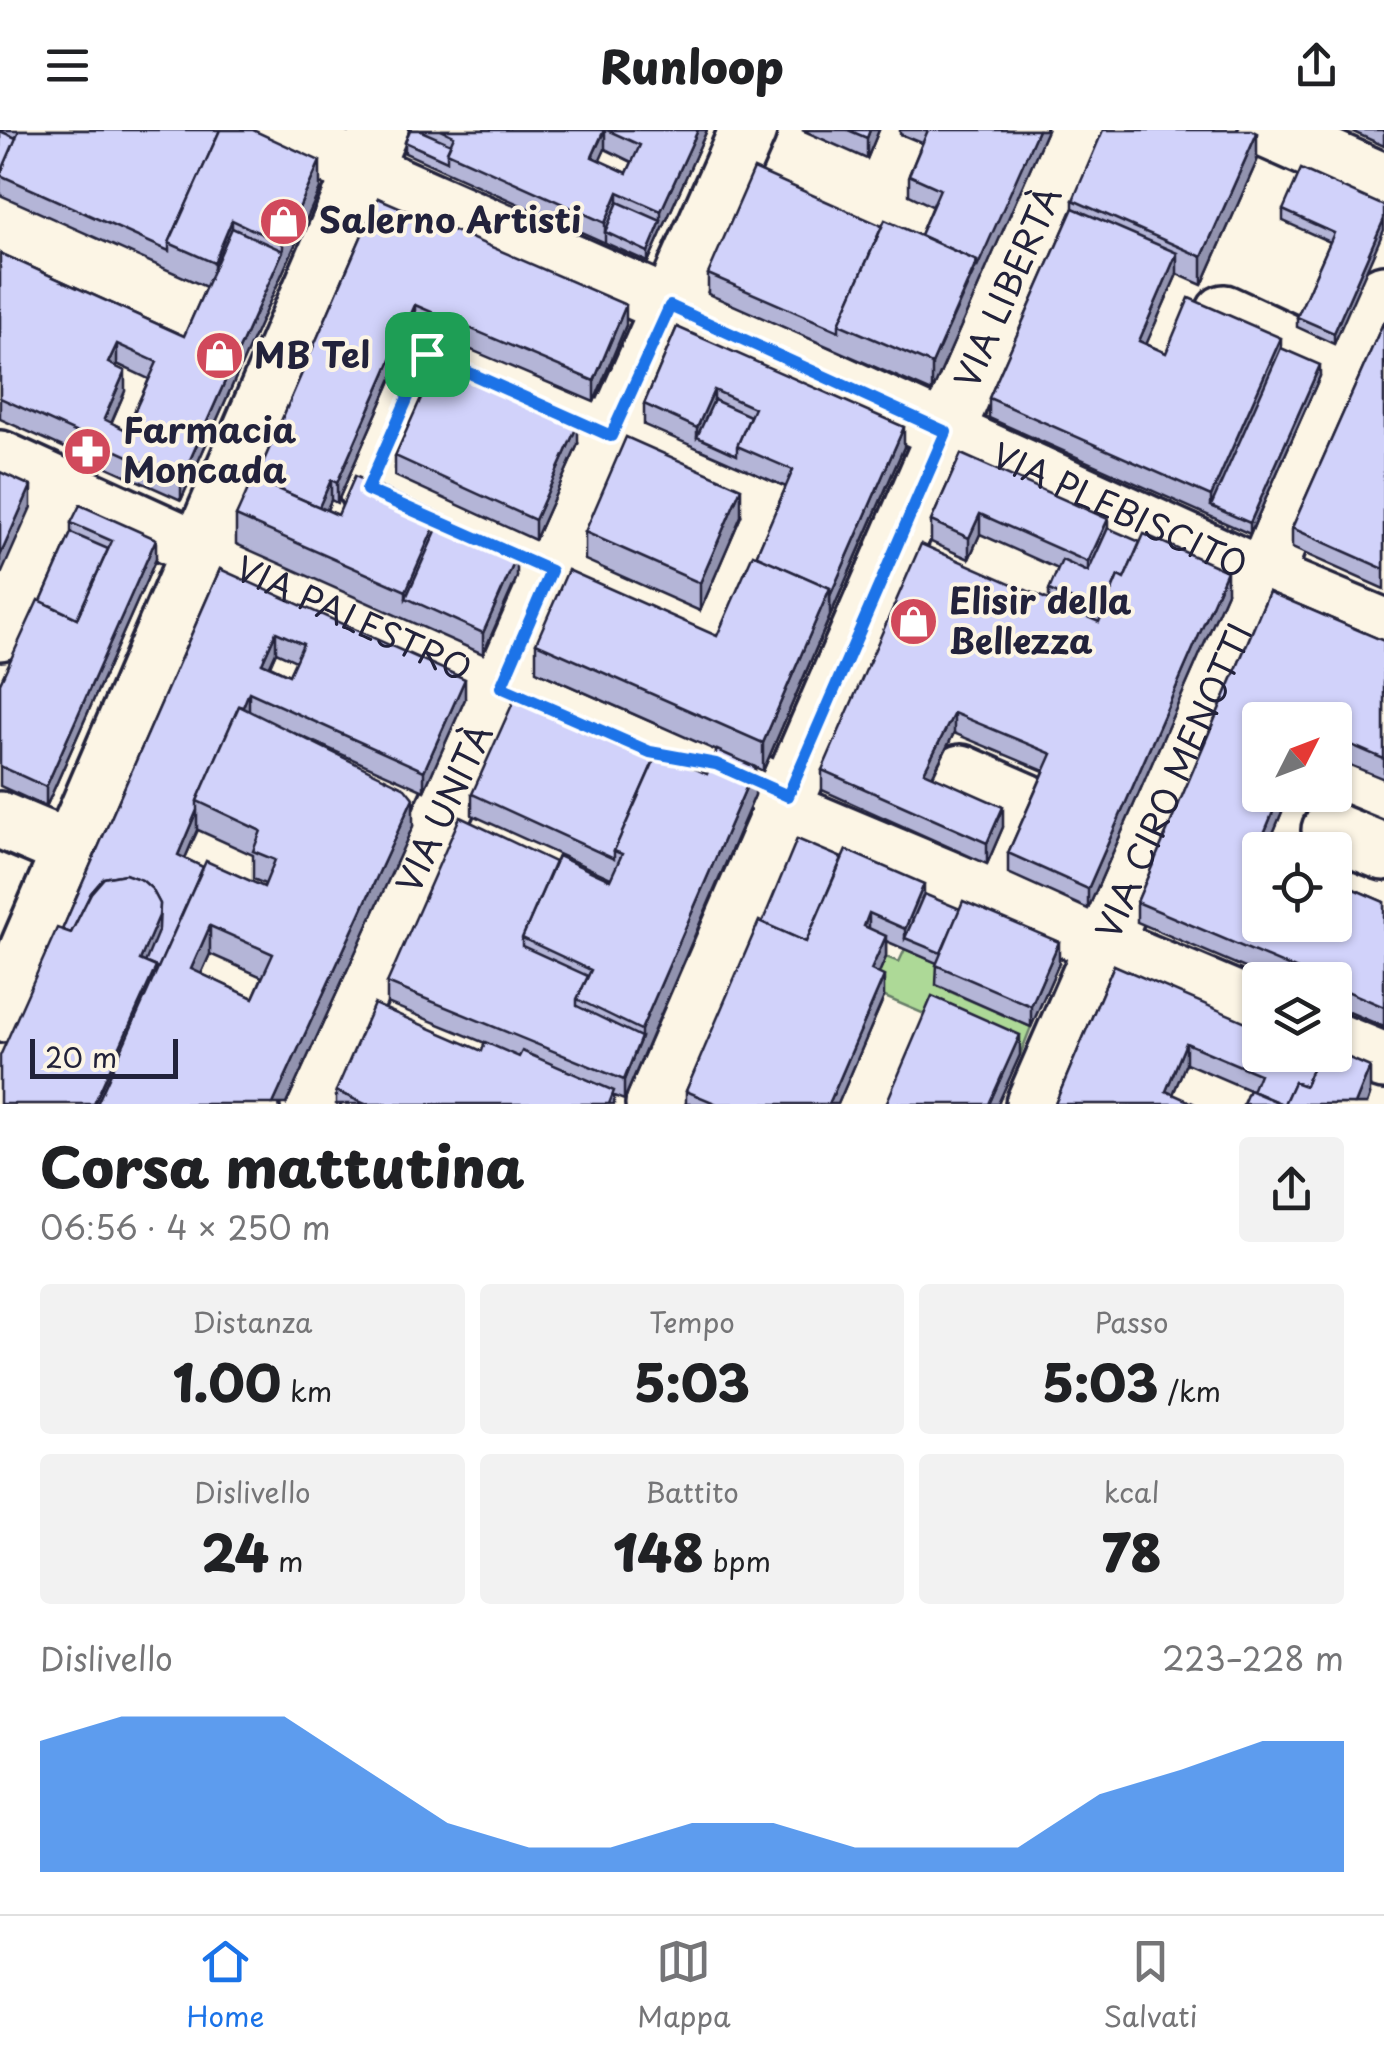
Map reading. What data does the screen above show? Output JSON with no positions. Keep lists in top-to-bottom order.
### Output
{
  "streets": {
    "street": [
      "VIA LIBERTÀ",
      "VIA PLEBISCITO",
      "VIA PALESTRO",
      "VIA CIRO MENOTTI",
      "VIA UNITÀ"
    ]
  },
  "crossings": [
    ["VIA LIBERTÀ", "VIA PLEBISCITO"],
    ["VIA LIBERTÀ", "VIA PALESTRO"],
    ["VIA PLEBISCITO", "VIA CIRO MENOTTI"],
    ["VIA PLEBISCITO", "VIA UNITÀ"],
    ["VIA PALESTRO", "VIA CIRO MENOTTI"],
    ["VIA PALESTRO", "VIA UNITÀ"]
  ],
  "places": {
    "shop": ["Salerno Artisti", "MB Tel", "Elisir della Bellezza"],
    "pharmacy": ["Farmacia Moncada"]
  },
  "scale_bar": "20 m",
  "north": "top right",
  "page": {
    "header": "Runloop",
    "scale": "20 m",
    "heading": ["Corsa mattutina", "06:56 · 4 × 250 m"],
    "stats": [
      ["Distanza", "1.00 km"],
      ["Tempo", "5:03"],
      ["Passo", "5:03 /km"],
      ["Dislivello", "24 m"],
      ["Battito", "148 bpm"],
      ["kcal", "78"]
    ],
    "chart": ["Dislivello", "223–228 m"],
    "tabs": ["Home", "Mappa", "Salvati"]
  }
}
